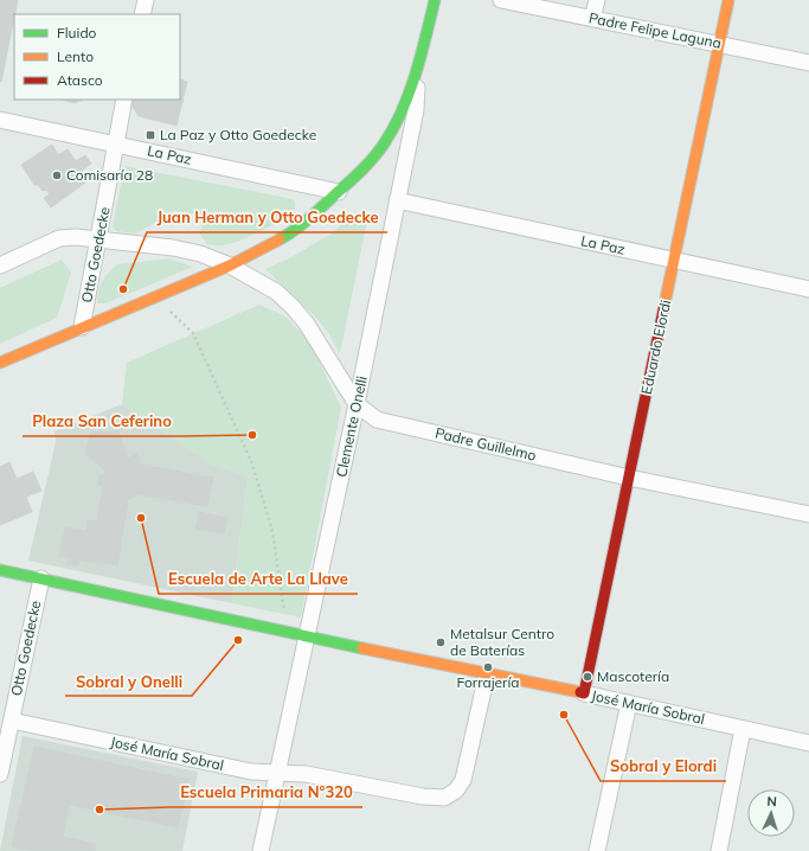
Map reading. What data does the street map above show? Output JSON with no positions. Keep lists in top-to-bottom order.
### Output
{
  "streets": {
    "main road": ["Eduardo Elordi", "Clemente Onelli", "José María Sobral"],
    "street": [
      "Padre Felipe Laguna",
      "La Paz",
      "Otto Goedecke",
      "Padre Guillelmo"
    ]
  },
  "crossings": [
    ["Padre Felipe Laguna", "Eduardo Elordi"],
    ["La Paz", "Otto Goedecke"],
    ["La Paz", "Eduardo Elordi"],
    ["La Paz", "Clemente Onelli"],
    ["Otto Goedecke", "Padre Guillelmo"],
    ["Otto Goedecke", "José María Sobral"],
    ["Eduardo Elordi", "Padre Guillelmo"],
    ["Eduardo Elordi", "José María Sobral"],
    ["Clemente Onelli", "Padre Guillelmo"],
    ["Clemente Onelli", "José María Sobral"]
  ],
  "places": {
    "transit": ["La Paz y Otto Goedecke"],
    "other": [
      "Comisaría 28",
      "Juan Herman y Otto Goedecke",
      "Plaza San Ceferino",
      "Escuela de Arte La Llave",
      "Sobral y Onelli",
      "Metalsur Centro de Baterías",
      "Forrajería",
      "Mascotería",
      "Sobral y Elordi",
      "Escuela Primaria N°320"
    ]
  },
  "legend": ["Fluido", "Lento", "Atasco"],
  "north": "top"
}
